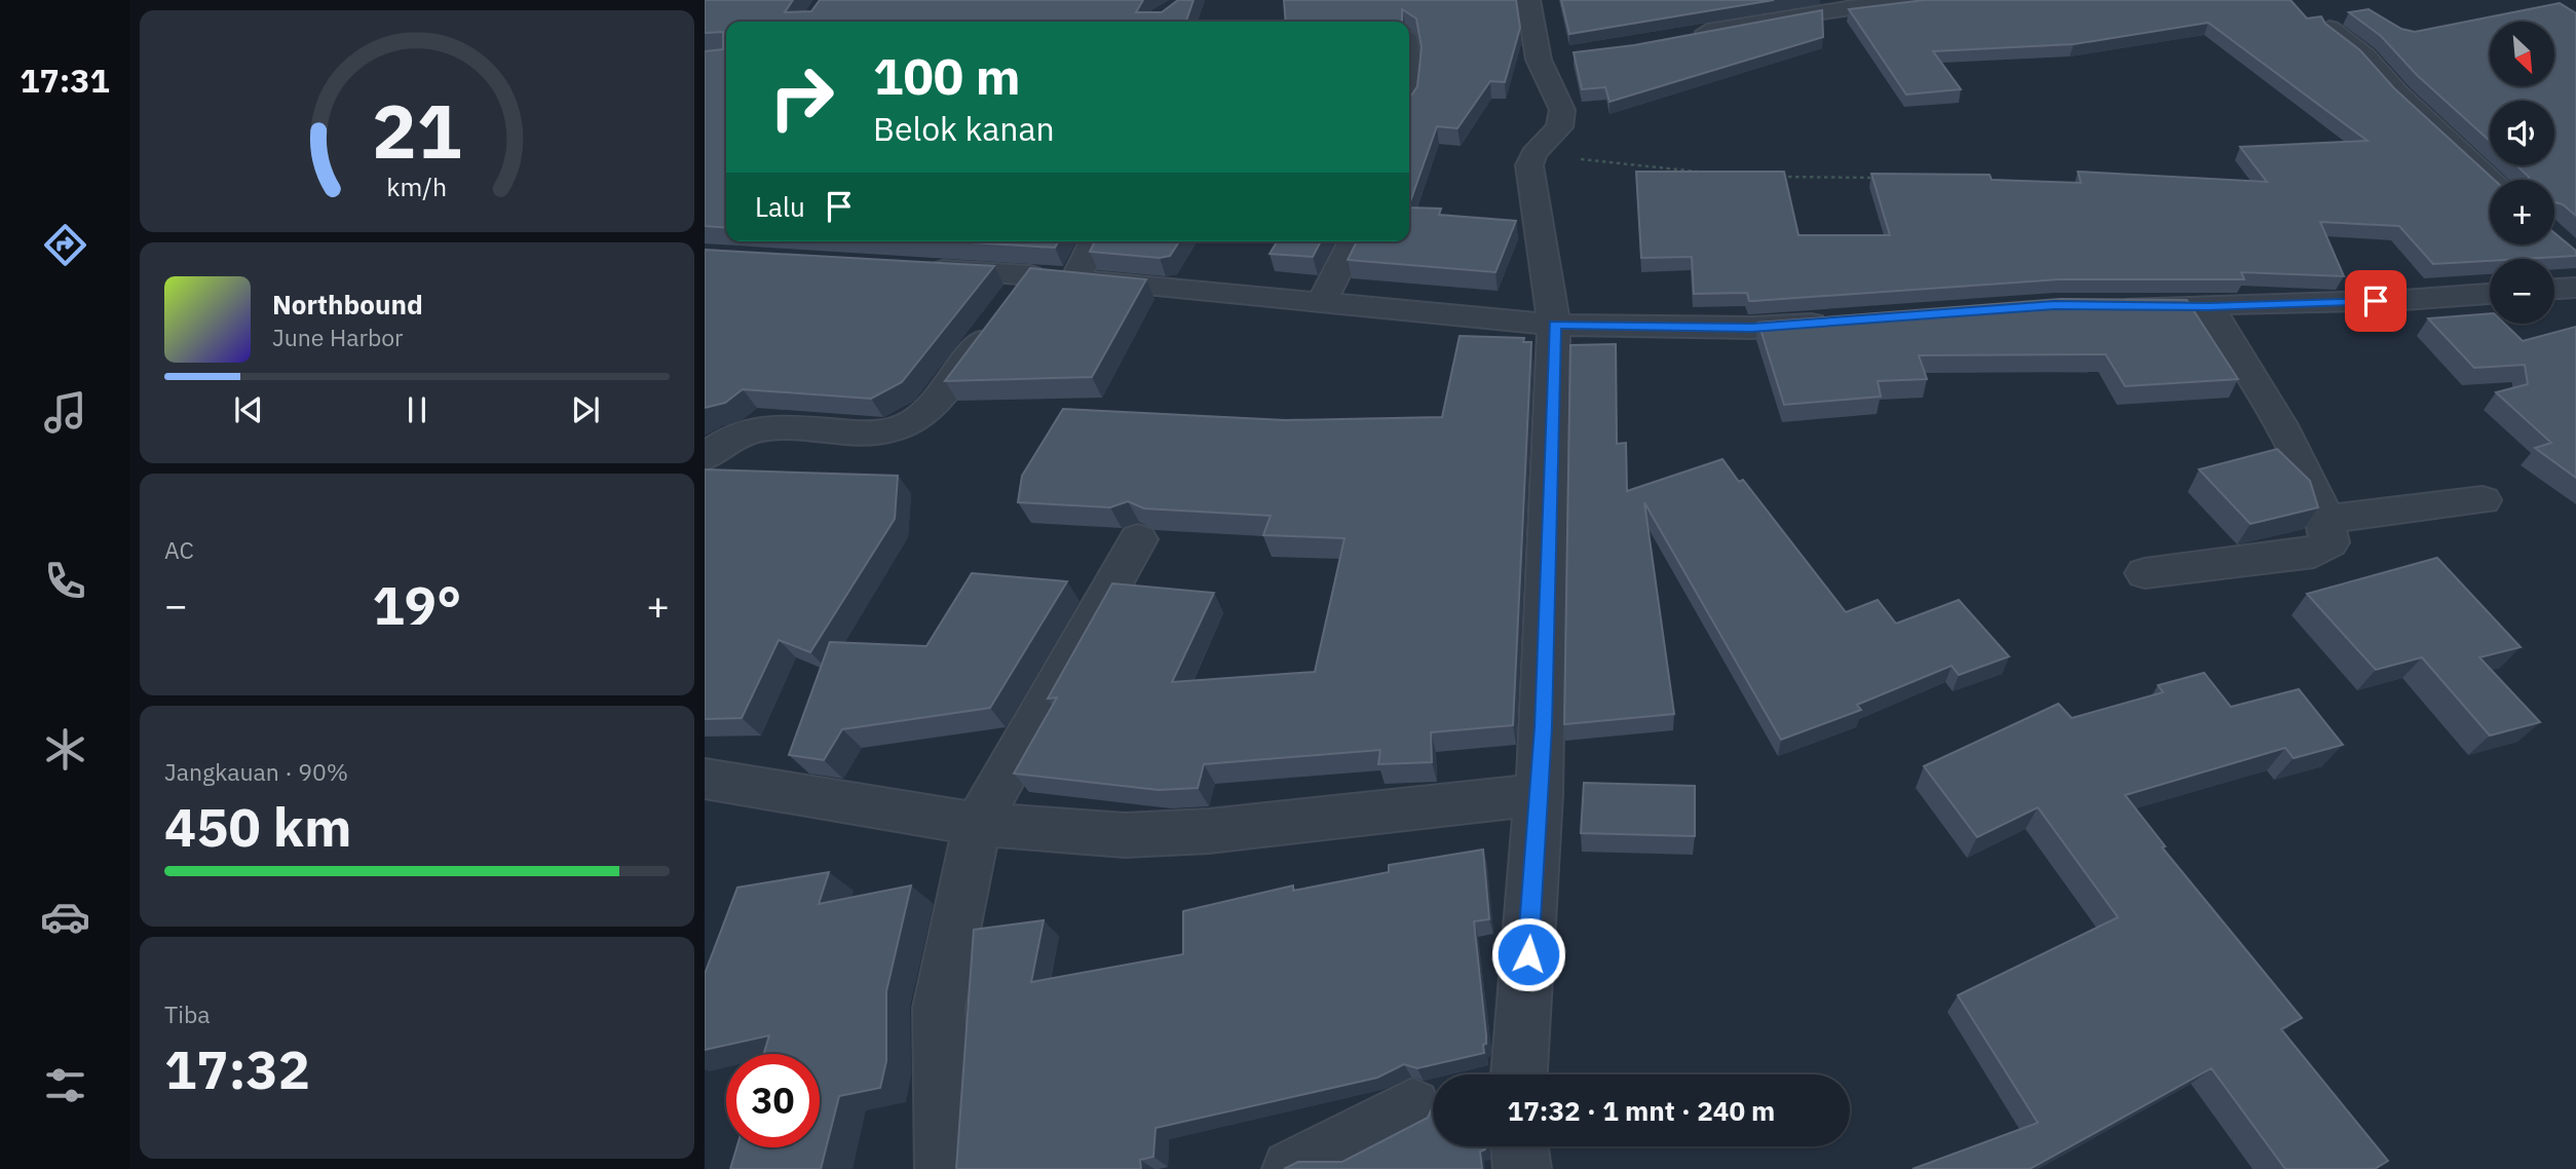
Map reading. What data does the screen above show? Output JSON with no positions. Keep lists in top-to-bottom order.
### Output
{
  "north": "bottom right",
  "page": {
    "tabs": "17:31",
    "map_buttons": ["+", "−"],
    "turn": ["100 m", "Belok kanan"],
    "then": "Lalu",
    "song": ["Northbound", "June Harbor"],
    "tile": [
      "AC",
      ["Jangkauan · 90%", "450 km"],
      ["Tiba", "17:32"]
    ],
    "heat": ["−", "19°", "+"],
    "limit": "30",
    "trip": "17:32 · 1 mnt · 240 m",
    "gauge": ["21", "km/h"]
  }
}
